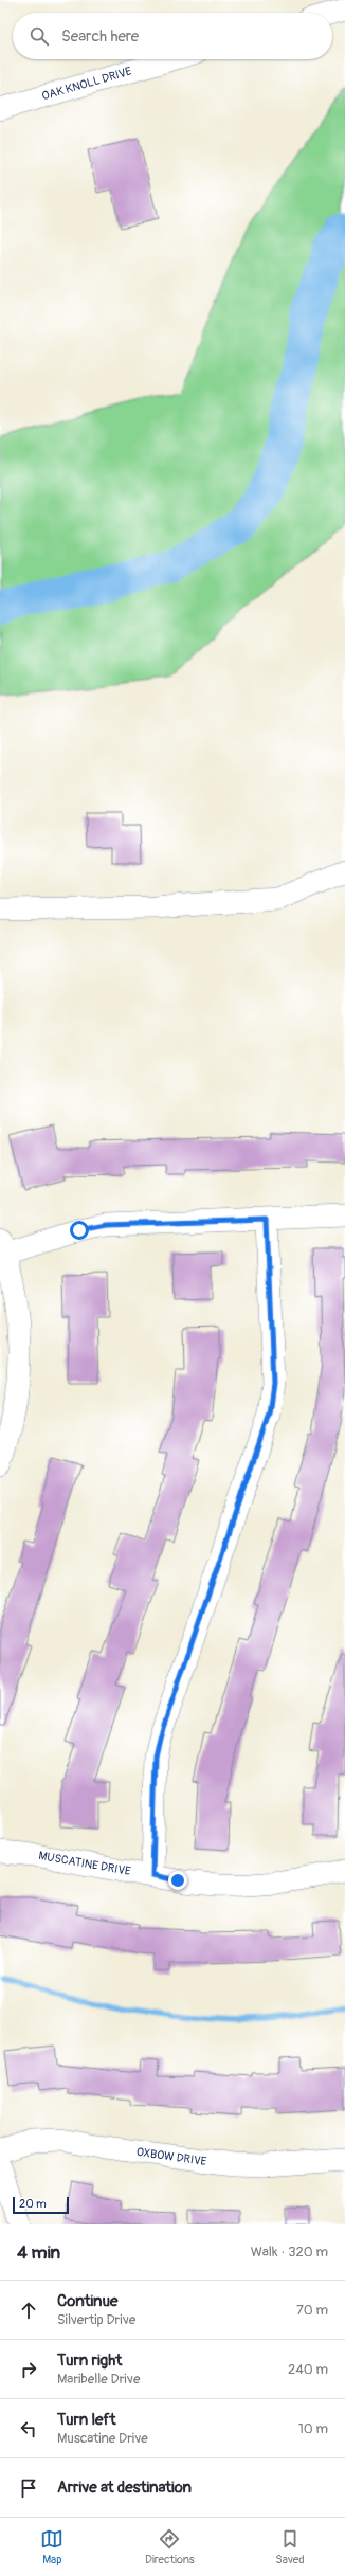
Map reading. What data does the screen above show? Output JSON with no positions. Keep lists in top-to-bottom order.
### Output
{
  "streets": {
    "street": ["OAK KNOLL DRIVE", "MUSCATINE DRIVE", "OXBOW DRIVE"]
  },
  "scale_bar": "20 m",
  "page": {
    "search": "Search here",
    "scale": "20 m",
    "heading": ["4 min", "Walk · 320 m"],
    "list": [
      ["Continue", "Silvertip Drive", "70 m"],
      ["Turn right", "Maribelle Drive", "240 m"],
      ["Turn left", "Muscatine Drive", "10 m"],
      "Arrive at destination"
    ],
    "nav": ["Map", "Directions", "Saved"]
  }
}
